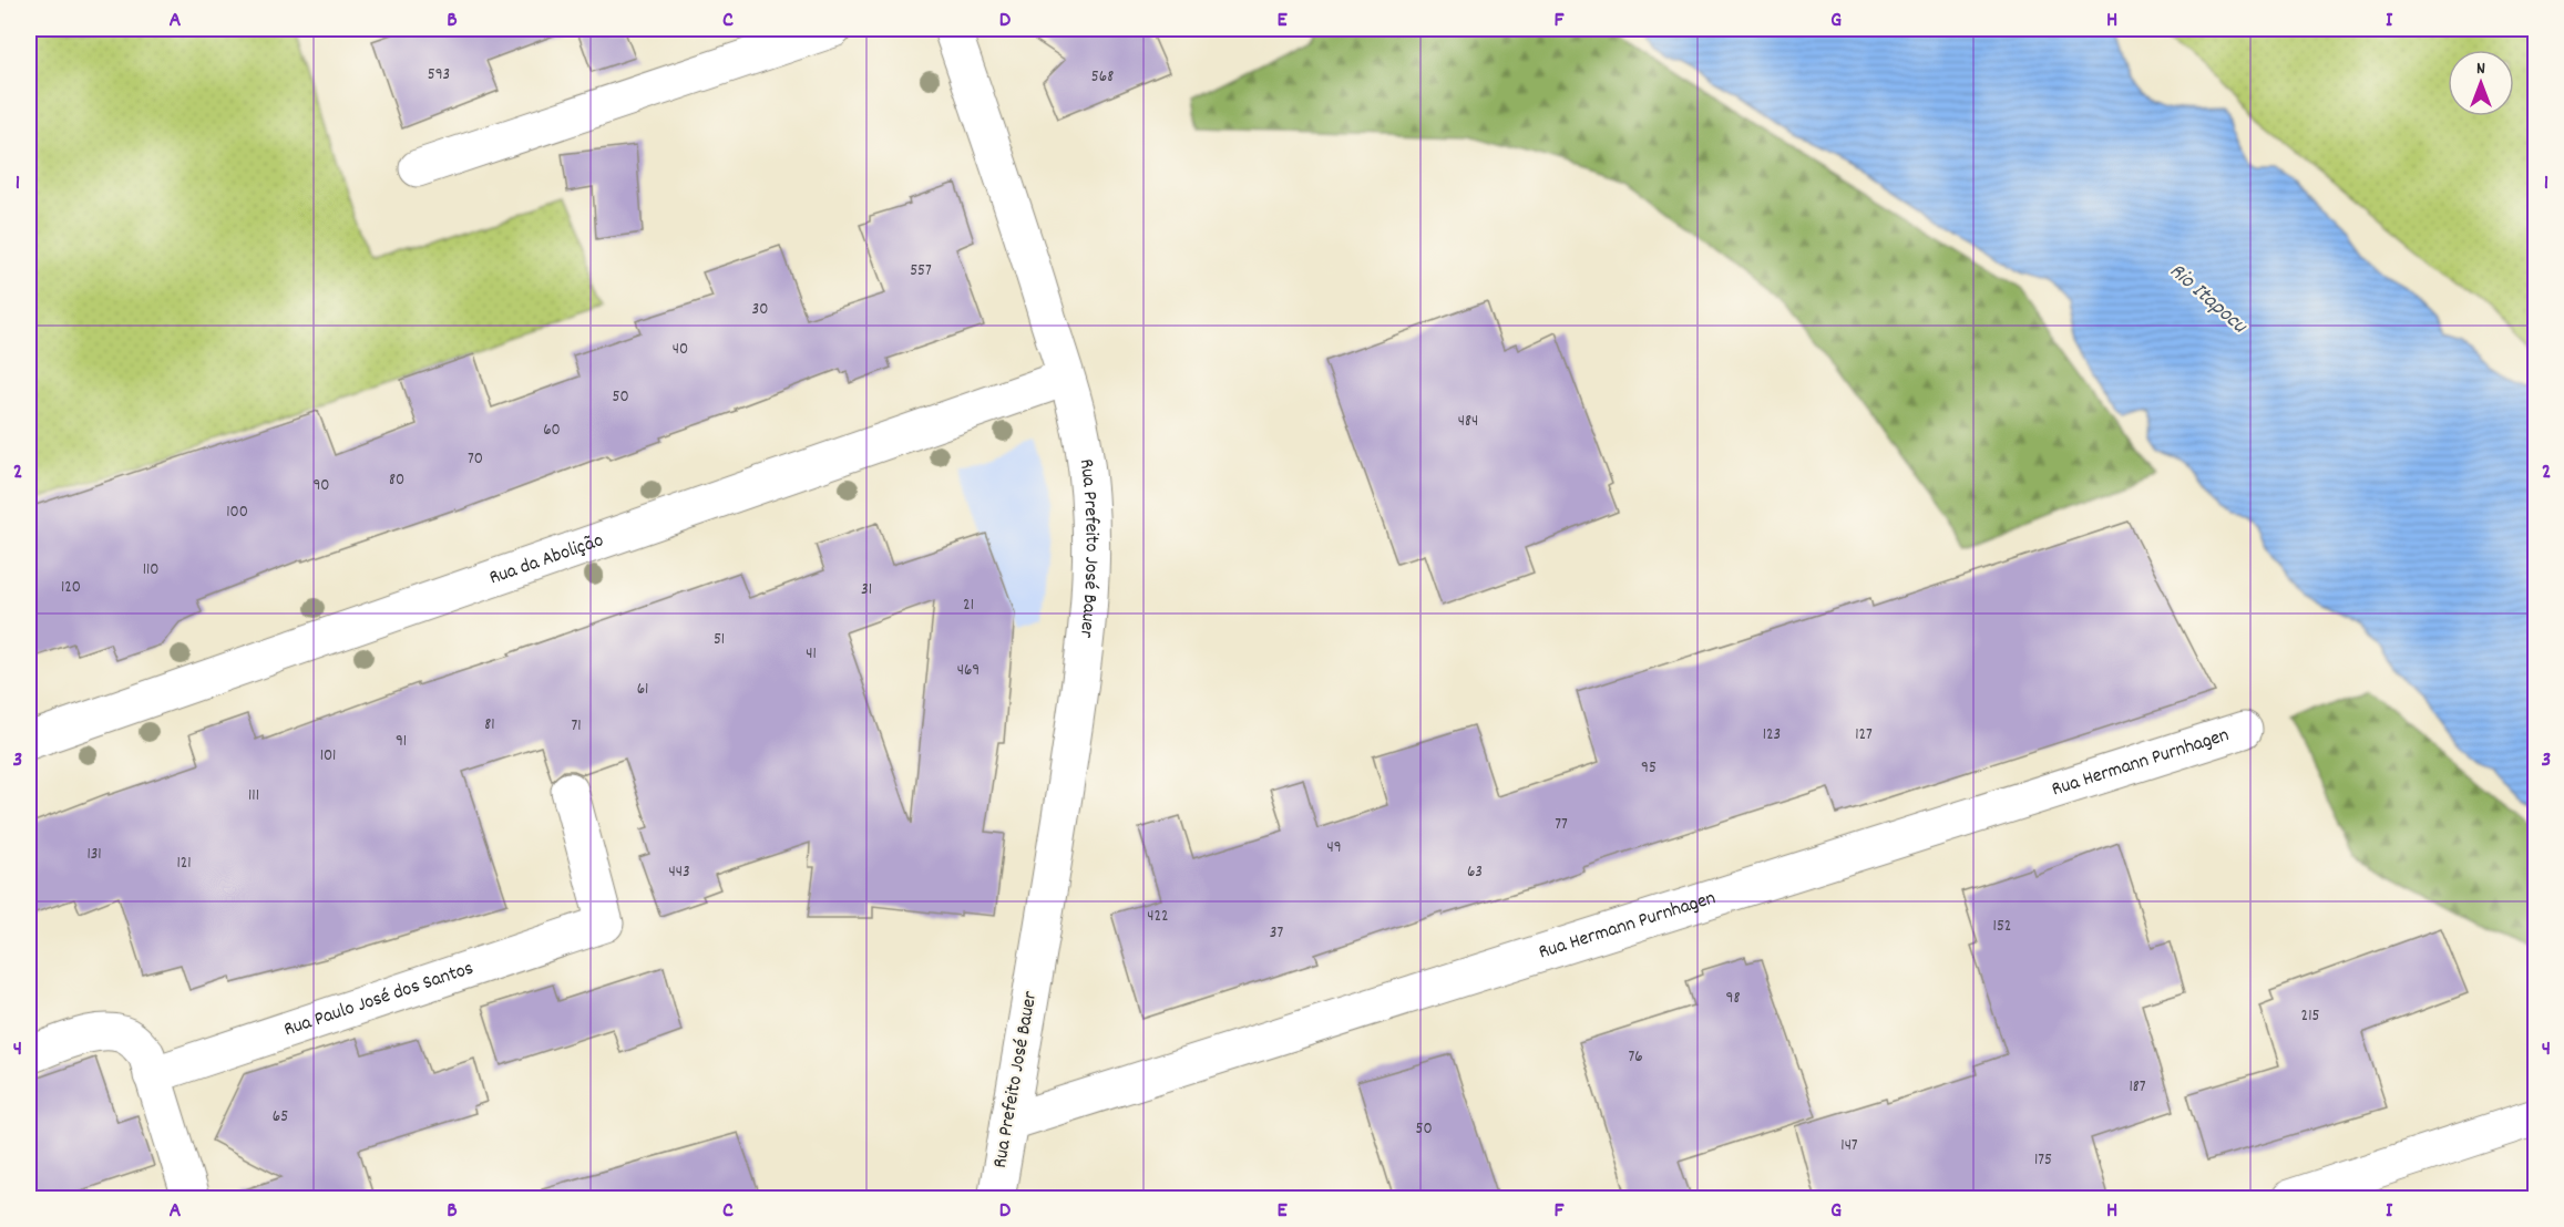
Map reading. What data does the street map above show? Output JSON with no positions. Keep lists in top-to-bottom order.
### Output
{
  "streets": {
    "street": [
      "Rua Prefeito José Bauer",
      "Rua da Abolição",
      "Rua Hermann Purnhagen",
      "Rua Paulo José dos Santos"
    ]
  },
  "crossings": [
    ["Rua Prefeito José Bauer", "Rua da Abolição"],
    ["Rua Prefeito José Bauer", "Rua Hermann Purnhagen"]
  ],
  "water": ["Rio Itapocu"],
  "house_numbers": [
    "593",
    "568",
    "557",
    "30",
    "40",
    "50",
    "484",
    "60",
    "70",
    "80",
    "90",
    "100",
    "110",
    "120",
    "31",
    "21",
    "51",
    "41",
    "469",
    "61",
    "81",
    "71",
    "123",
    "127",
    "91",
    "101",
    "95",
    "111",
    "77",
    "49",
    "131",
    "121",
    "443",
    "63",
    "422",
    "152",
    "37",
    "98",
    "215",
    "76",
    "187",
    "65",
    "50",
    "147",
    "175"
  ],
  "north": "top",
  "grid": {
    "columns": [
      "A",
      "B",
      "C",
      "D",
      "E",
      "F",
      "G",
      "H",
      "I"
    ],
    "rows": [
      "1",
      "2",
      "3",
      "4"
    ]
  }
}
